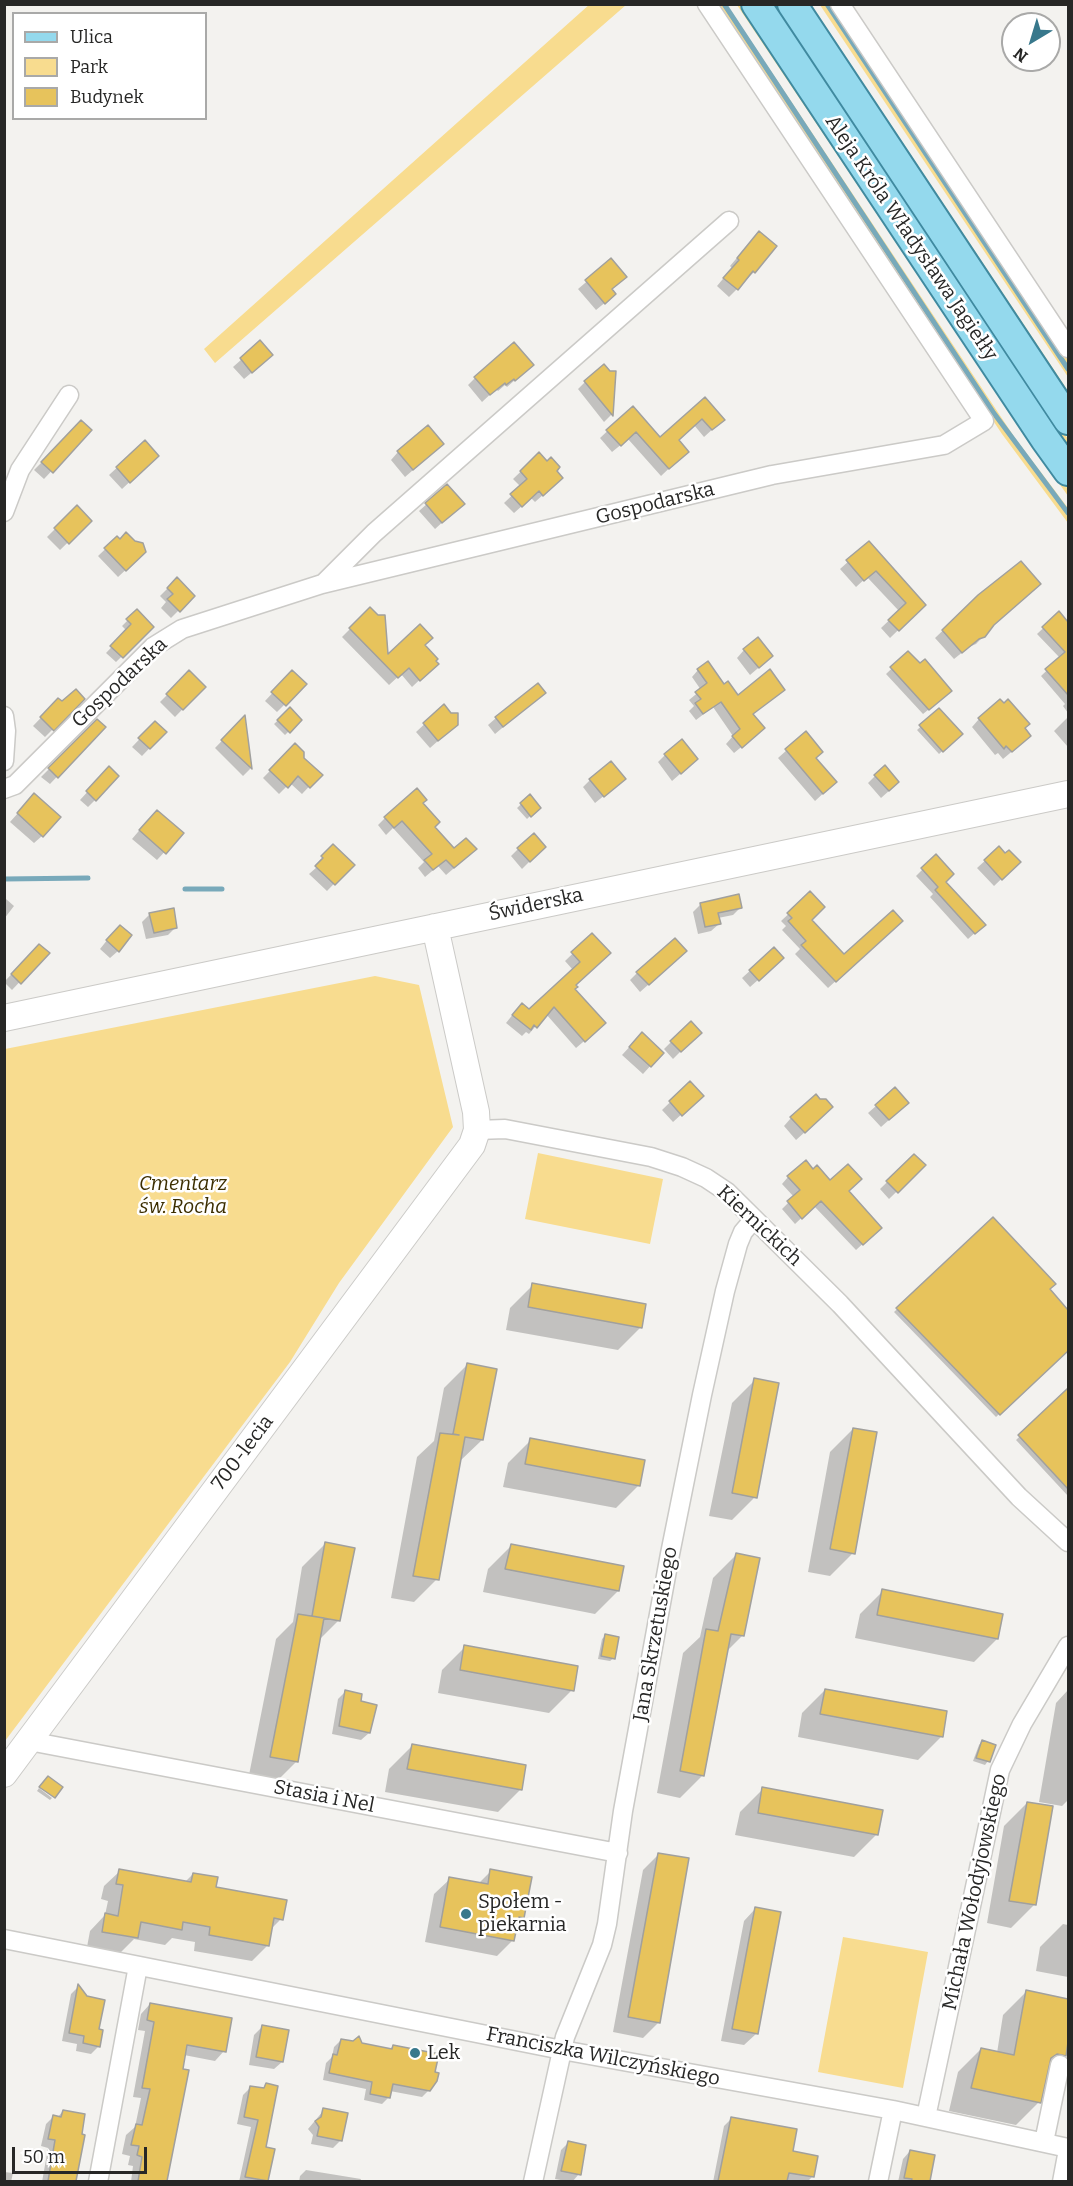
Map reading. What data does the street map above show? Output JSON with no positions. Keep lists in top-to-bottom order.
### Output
{
  "streets": {
    "main road": ["Aleja Króla Władysława Jagiełły", "Świderska", "700-lecia"],
    "street": [
      "Gospodarska",
      "Kiernickich",
      "Jana Skrzetuskiego",
      "Stasia i Nel",
      "Michała Wołodyjowskiego",
      "Franciszka Wilczyńskiego"
    ]
  },
  "crossings": [
    ["Kiernickich", "700-lecia"],
    ["Kiernickich", "Jana Skrzetuskiego"],
    ["700-lecia", "Stasia i Nel"],
    ["Jana Skrzetuskiego", "Stasia i Nel"],
    ["Jana Skrzetuskiego", "Franciszka Wilczyńskiego"],
    ["Michała Wołodyjowskiego", "Franciszka Wilczyńskiego"]
  ],
  "parks": ["Cmentarz św. Rocha"],
  "places": ["Społem - piekarnia", "Lek"],
  "legend": ["Ulica", "Park", "Budynek"],
  "scale_bar": "50 m",
  "north": "bottom left"
}
